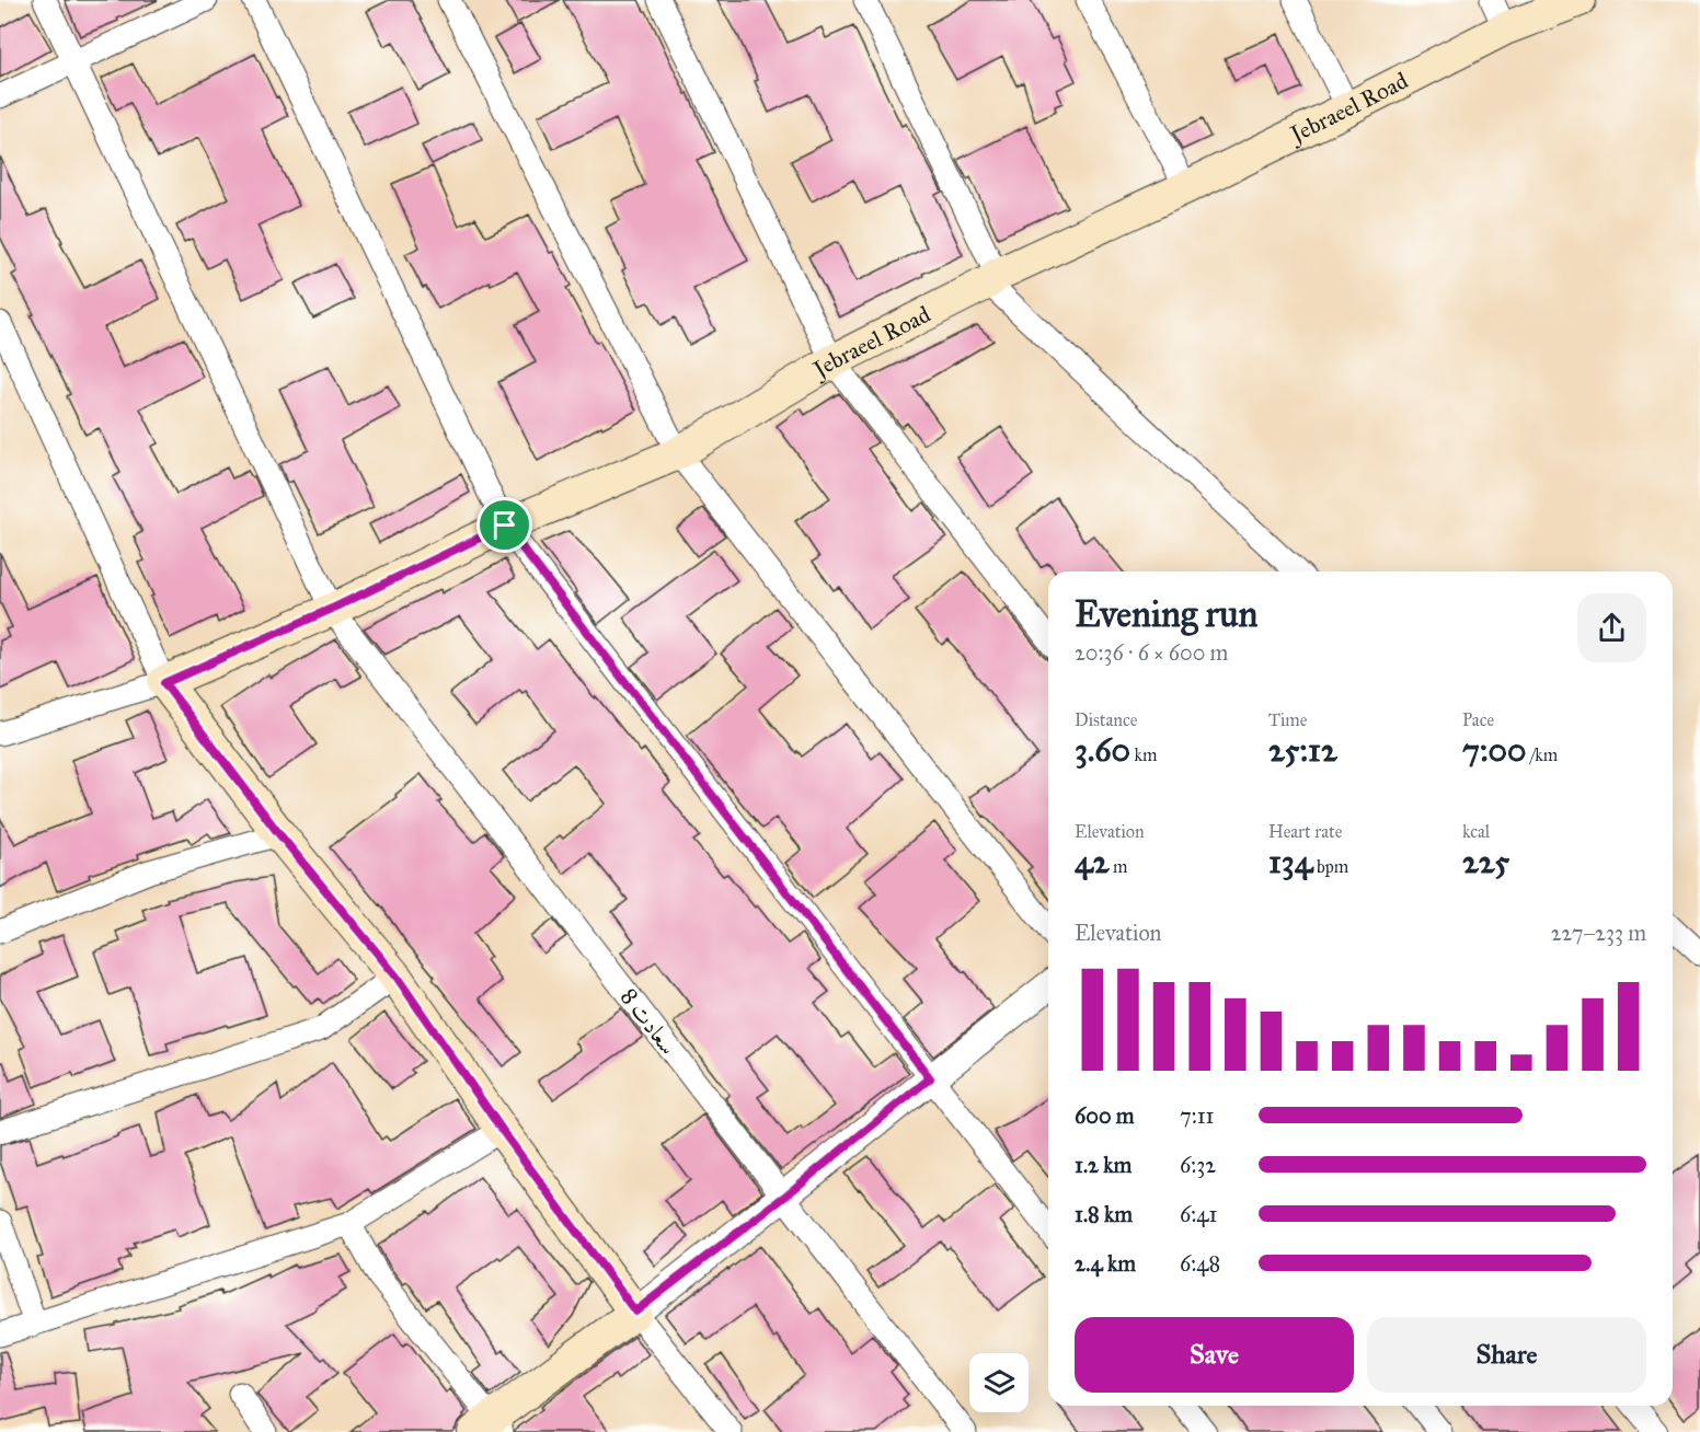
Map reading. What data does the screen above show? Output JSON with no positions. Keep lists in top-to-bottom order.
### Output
{
  "streets": {
    "main road": ["Jebraeel Road"],
    "street": ["سعادت 8"]
  },
  "crossings": [
    ["Jebraeel Road", "سعادت 8"]
  ],
  "page": {
    "heading": ["Evening run", "20:36 · 6 × 600 m"],
    "stats": [
      ["Distance", "3.60 km"],
      ["Time", "25:12"],
      ["Pace", "7:00 /km"],
      ["Elevation", "42 m"],
      ["Heart rate", "134 bpm"],
      ["kcal", "225"]
    ],
    "chart": ["Elevation", "227–233 m"],
    "list": [
      {
        "name": "600 m",
        "note": "7:11"
      },
      {
        "name": "1.2 km",
        "note": "6:32"
      },
      {
        "name": "1.8 km",
        "note": "6:41"
      },
      {
        "name": "2.4 km",
        "note": "6:48"
      }
    ],
    "buttons": ["Save", "Share"]
  }
}
